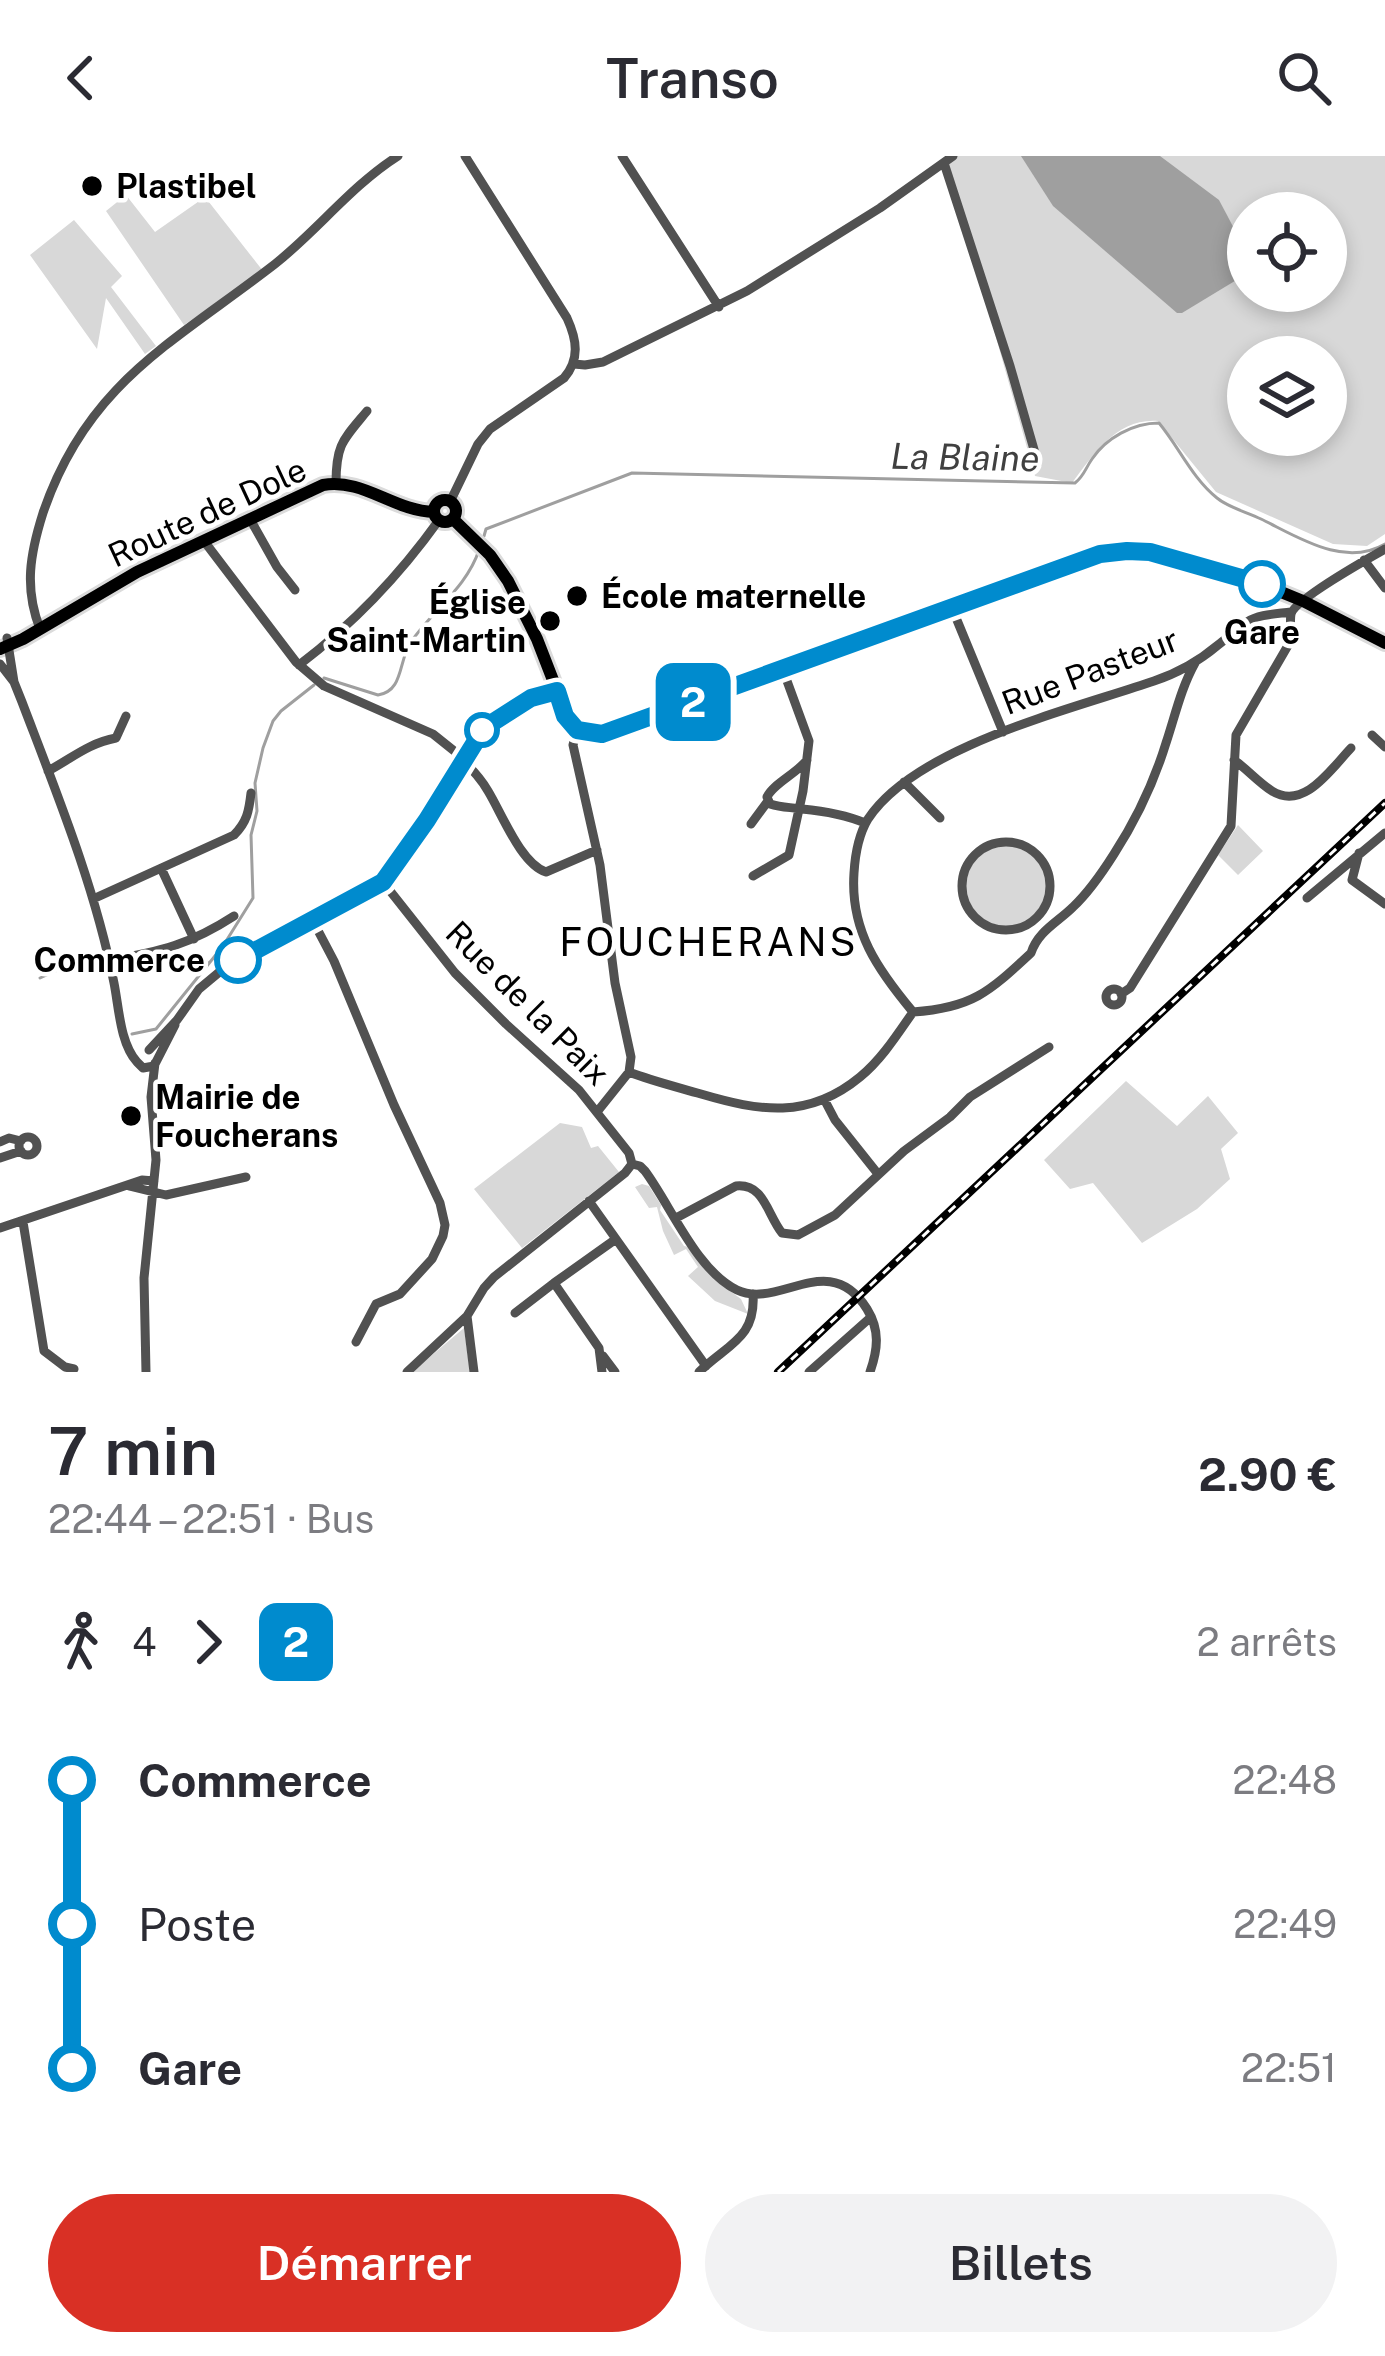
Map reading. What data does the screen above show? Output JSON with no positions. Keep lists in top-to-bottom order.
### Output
{
  "streets": {
    "main road": ["Route de Dole"],
    "street": ["Rue Pasteur", "Rue de la Paix"]
  },
  "districts": ["FOUCHERANS"],
  "water": ["La Blaine"],
  "places": [
    "Plastibel",
    "Gare",
    "École maternelle",
    "Église Saint-Martin",
    "Commerce",
    "Mairie de Foucherans"
  ],
  "lines": ["bus line 2"],
  "page": {
    "header": "Transo",
    "on_map": "2",
    "heading": ["7 min", "22:44 – 22:51 · Bus", "2.90 €"],
    "legs": ["4", "2", "2 arrêts"],
    "list": [
      {
        "name": "Commerce",
        "value": "22:48"
      },
      {
        "name": "Poste",
        "value": "22:49"
      },
      {
        "name": "Gare",
        "value": "22:51"
      }
    ],
    "buttons": ["Démarrer", "Billets"]
  }
}
